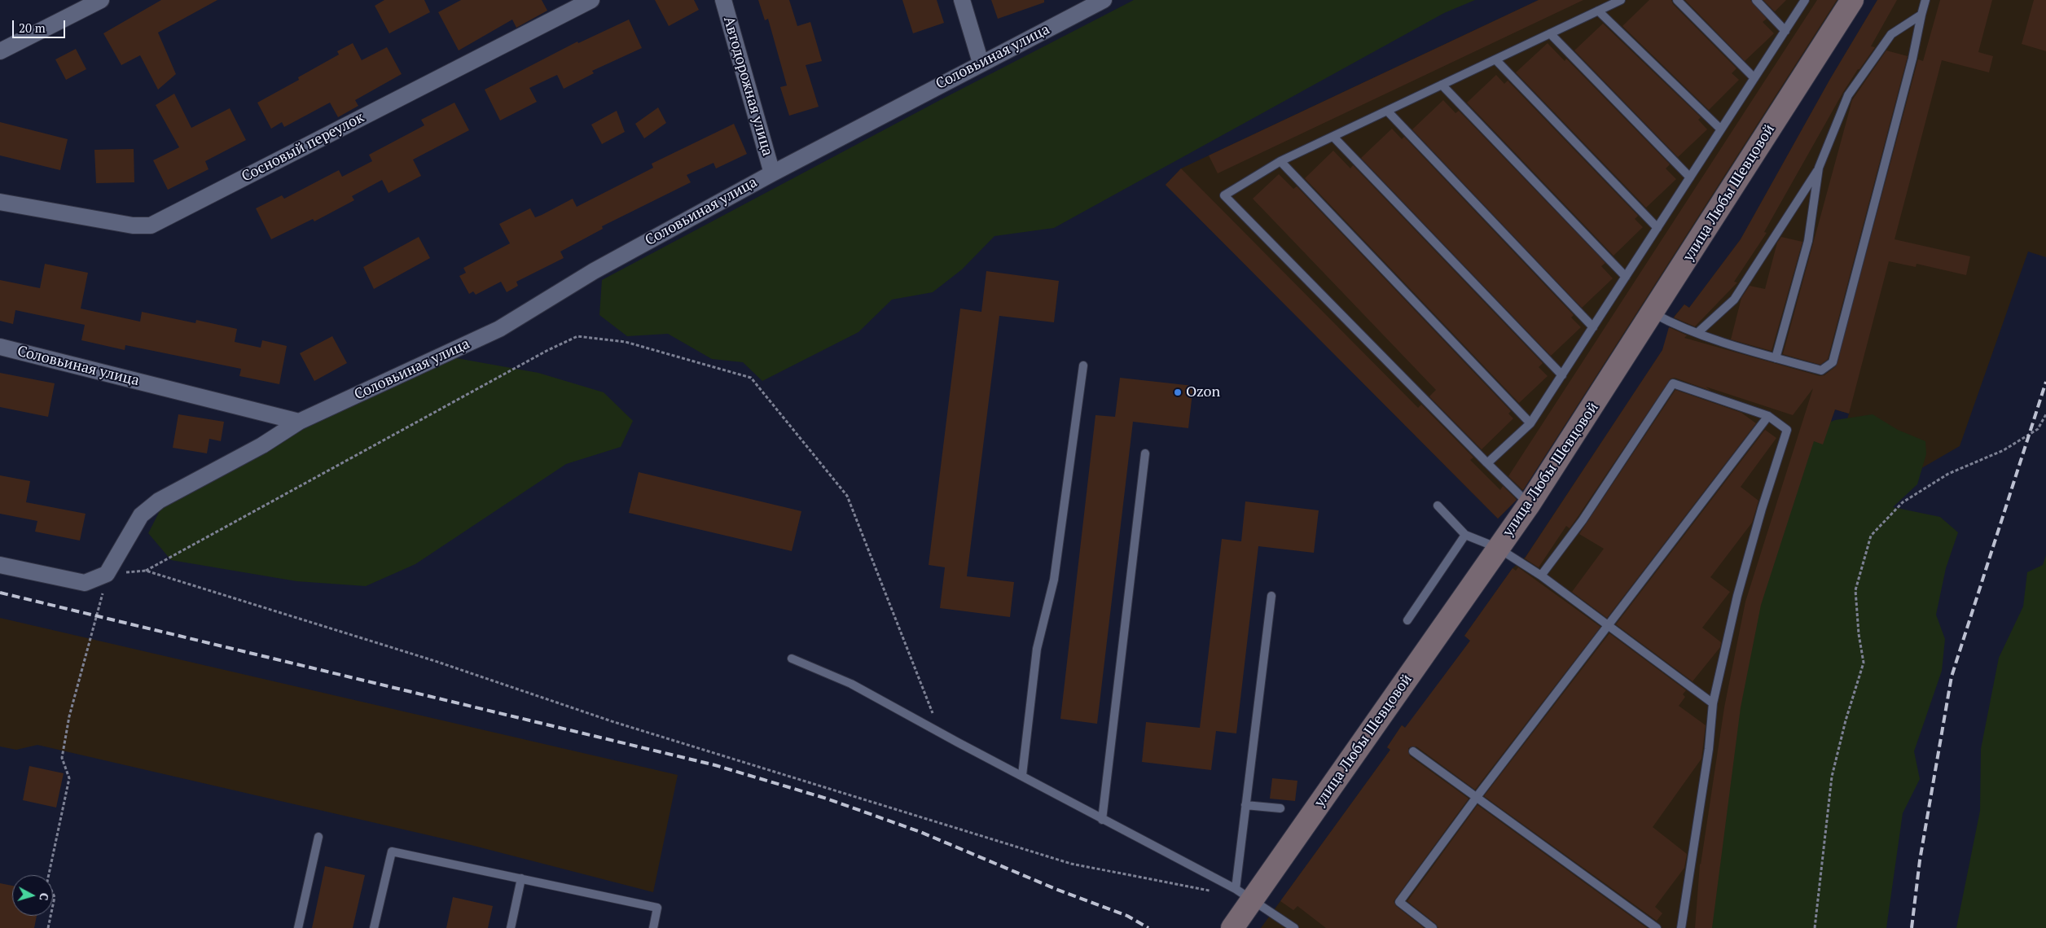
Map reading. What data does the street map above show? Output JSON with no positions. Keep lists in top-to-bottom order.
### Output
{
  "streets": {
    "street": [
      "Соловьиная улица",
      "Автодорожная улица",
      "Сосновый переулок",
      "улица Любы Шевцовой"
    ]
  },
  "crossings": [
    ["Соловьиная улица", "Автодорожная улица"]
  ],
  "places": ["Ozon"],
  "scale_bar": "20 m",
  "north": "right"
}
